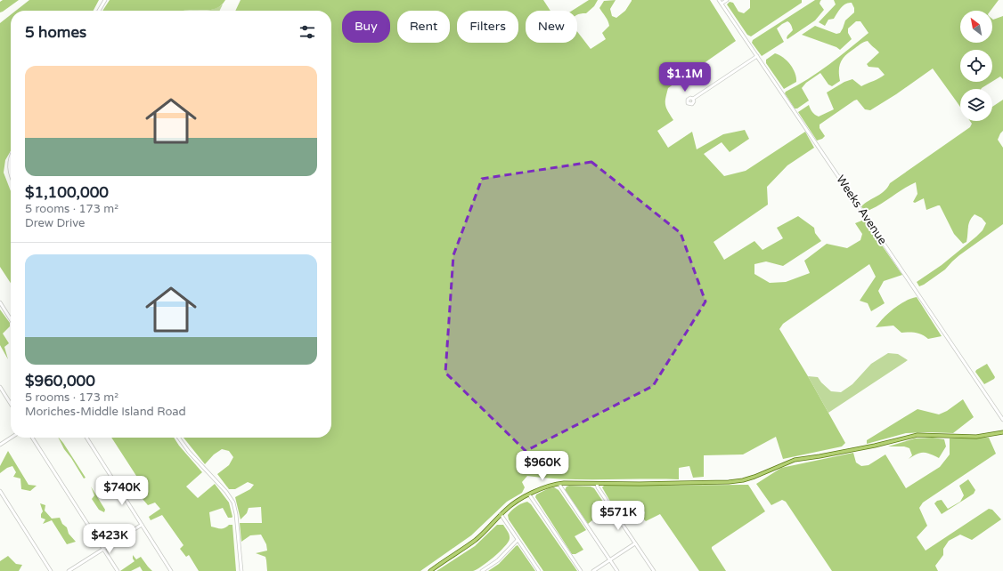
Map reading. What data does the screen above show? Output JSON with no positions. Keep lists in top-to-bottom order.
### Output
{
  "streets": {
    "street": ["Weeks Avenue"]
  },
  "north": "top left",
  "page": {
    "chip": [
      "Buy",
      "Rent",
      "Filters",
      "New"
    ],
    "heading": "5 homes",
    "list": [
      {
        "name": "$1,100,000",
        "note": "5 rooms · 173 m² · Drew Drive"
      },
      {
        "name": "$960,000",
        "note": "5 rooms · 173 m² · Moriches-Middle Island Road"
      }
    ],
    "price": [
      "$1.1M",
      "$960K",
      "$740K",
      "$571K",
      "$423K"
    ]
  }
}
